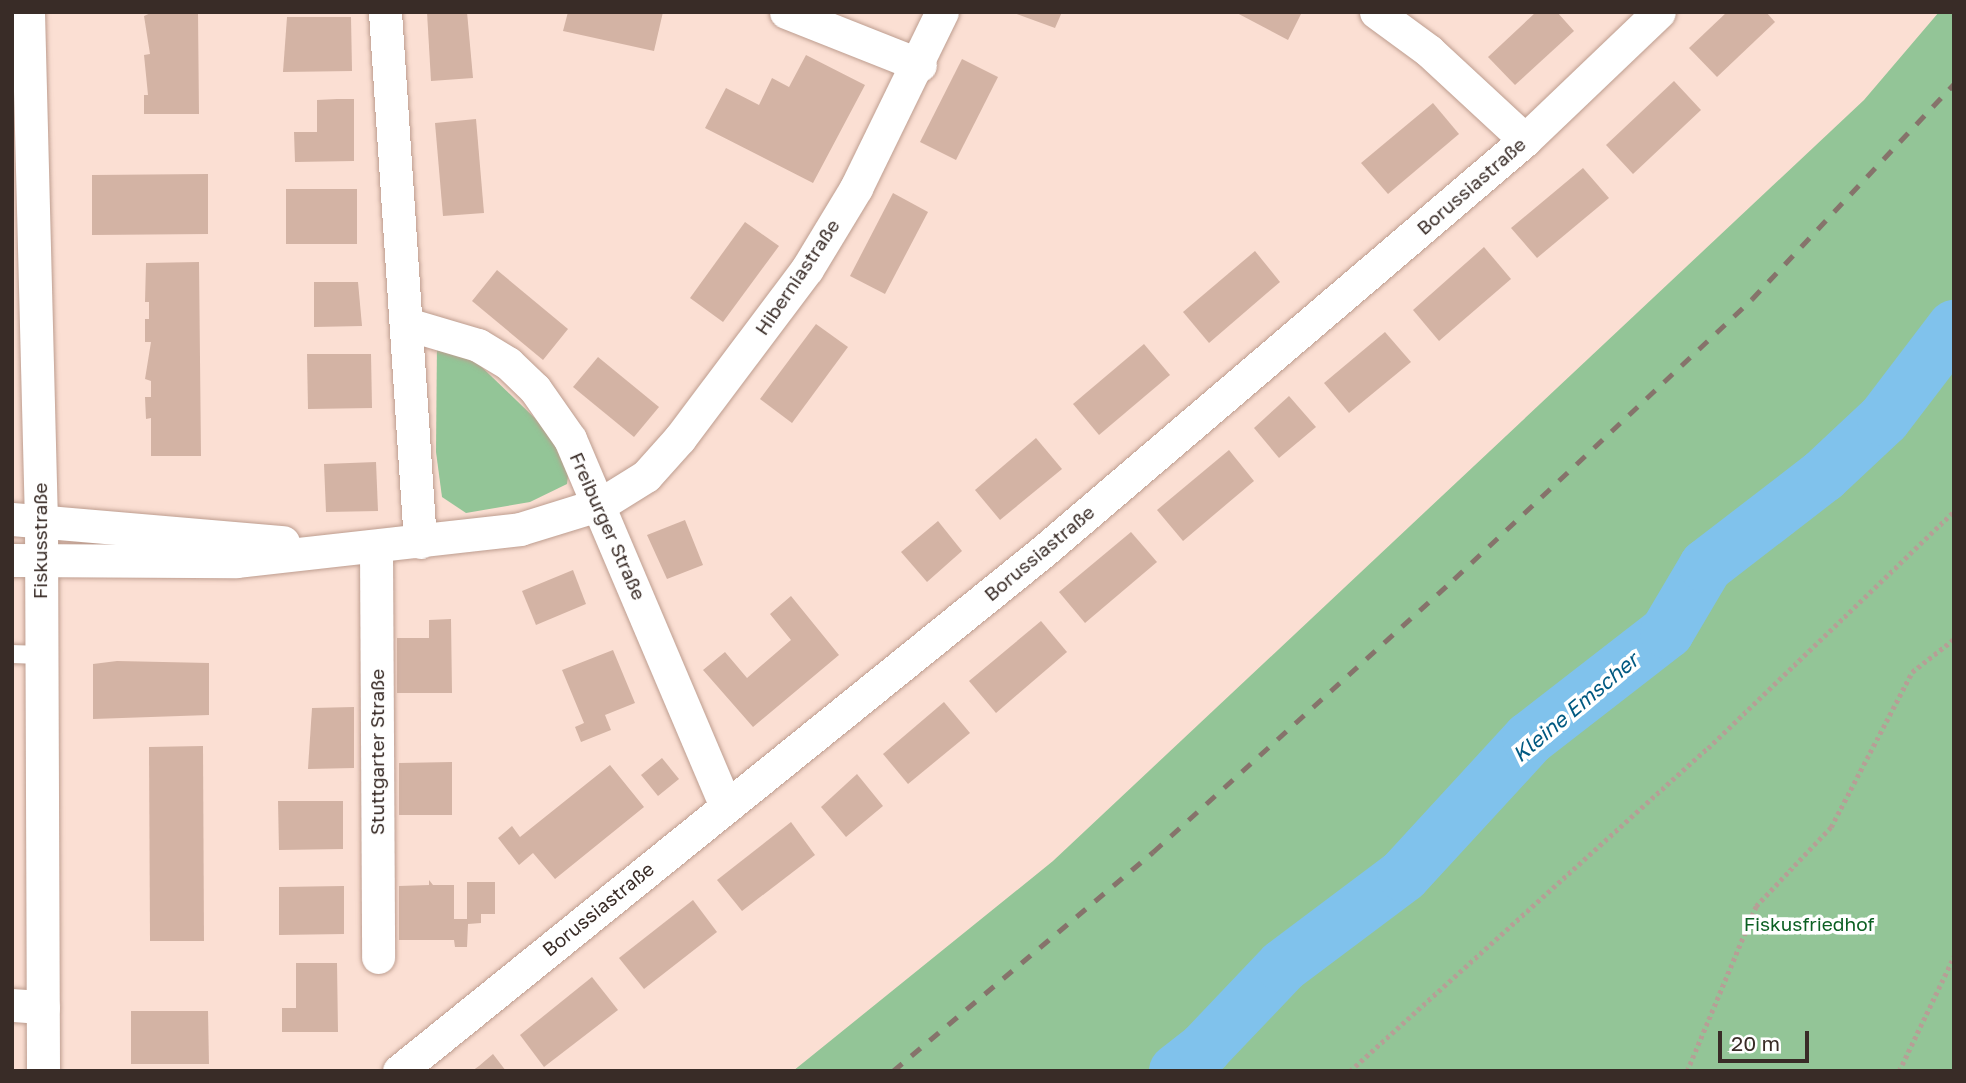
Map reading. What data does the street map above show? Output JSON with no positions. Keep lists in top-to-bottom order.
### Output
{
  "streets": {
    "street": [
      "Borussiastraße",
      "Hiberniastraße",
      "Freiburger Straße",
      "Fiskusstraße",
      "Stuttgarter Straße"
    ]
  },
  "crossings": [
    ["Borussiastraße", "Freiburger Straße"],
    ["Hiberniastraße", "Freiburger Straße"]
  ],
  "water": ["Kleine Emscher"],
  "parks": ["Fiskusfriedhof"],
  "scale_bar": "20 m"
}
